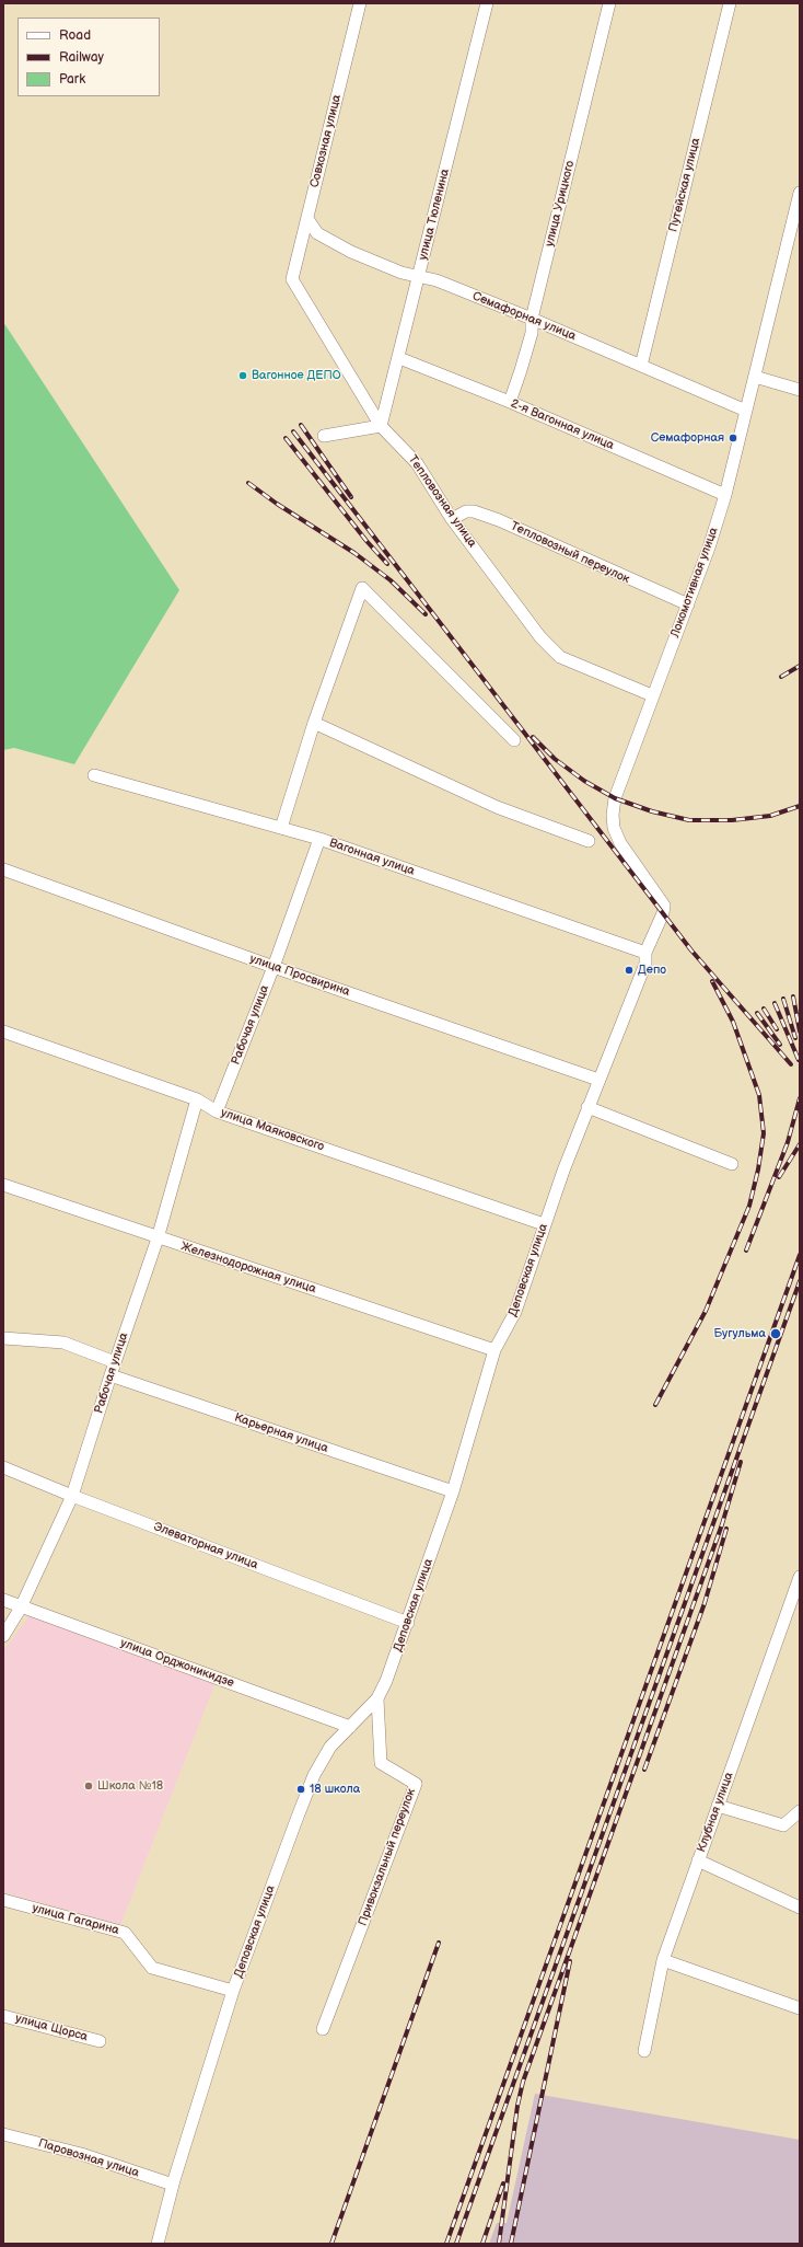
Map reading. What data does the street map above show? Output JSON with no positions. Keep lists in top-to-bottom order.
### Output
{
  "streets": {
    "street": [
      "Совхозная улица",
      "Путейская улица",
      "улица Урицкого",
      "улица Тюленина",
      "Семафорная улица",
      "2-я Вагонная улица",
      "Тепловозная улица",
      "Тепловозный переулок",
      "Локомотивная улица",
      "Вагонная улица",
      "улица Просвирина",
      "Рабочая улица",
      "улица Маяковского",
      "Железнодорожная улица",
      "Деповская улица",
      "Карьерная улица",
      "Элеваторная улица",
      "улица Орджоникидзе",
      "Клубная улица",
      "Привокзальный переулок",
      "улица Гагарина",
      "улица Щорса",
      "Паровозная улица"
    ]
  },
  "crossings": [
    ["Совхозная улица", "Семафорная улица"],
    ["Совхозная улица", "Тепловозная улица"],
    ["Путейская улица", "Семафорная улица"],
    ["улица Урицкого", "Семафорная улица"],
    ["улица Урицкого", "2-я Вагонная улица"],
    ["улица Тюленина", "Семафорная улица"],
    ["улица Тюленина", "2-я Вагонная улица"],
    ["улица Тюленина", "Тепловозная улица"],
    ["Семафорная улица", "Локомотивная улица"],
    ["2-я Вагонная улица", "Локомотивная улица"],
    ["Тепловозная улица", "Тепловозный переулок"],
    ["Тепловозная улица", "Локомотивная улица"],
    ["Тепловозный переулок", "Локомотивная улица"],
    ["Локомотивная улица", "Вагонная улица"],
    ["Локомотивная улица", "Деповская улица"],
    ["Вагонная улица", "Рабочая улица"],
    ["Вагонная улица", "Деповская улица"],
    ["улица Просвирина", "Рабочая улица"],
    ["улица Просвирина", "Деповская улица"],
    ["Рабочая улица", "улица Маяковского"],
    ["Рабочая улица", "Железнодорожная улица"],
    ["Рабочая улица", "Карьерная улица"],
    ["Рабочая улица", "Элеваторная улица"],
    ["Рабочая улица", "улица Орджоникидзе"],
    ["улица Маяковского", "Деповская улица"],
    ["Железнодорожная улица", "Деповская улица"],
    ["Деповская улица", "Карьерная улица"],
    ["Деповская улица", "Элеваторная улица"],
    ["Деповская улица", "улица Орджоникидзе"],
    ["Деповская улица", "Привокзальный переулок"],
    ["Деповская улица", "улица Гагарина"],
    ["Деповская улица", "Паровозная улица"]
  ],
  "places": [
    "Вагонное ДЕПО",
    "Семафорная",
    "Депо",
    "Бугульма",
    "Школа №18",
    "18 школа"
  ],
  "legend": ["Road", "Railway", "Park"]
}
